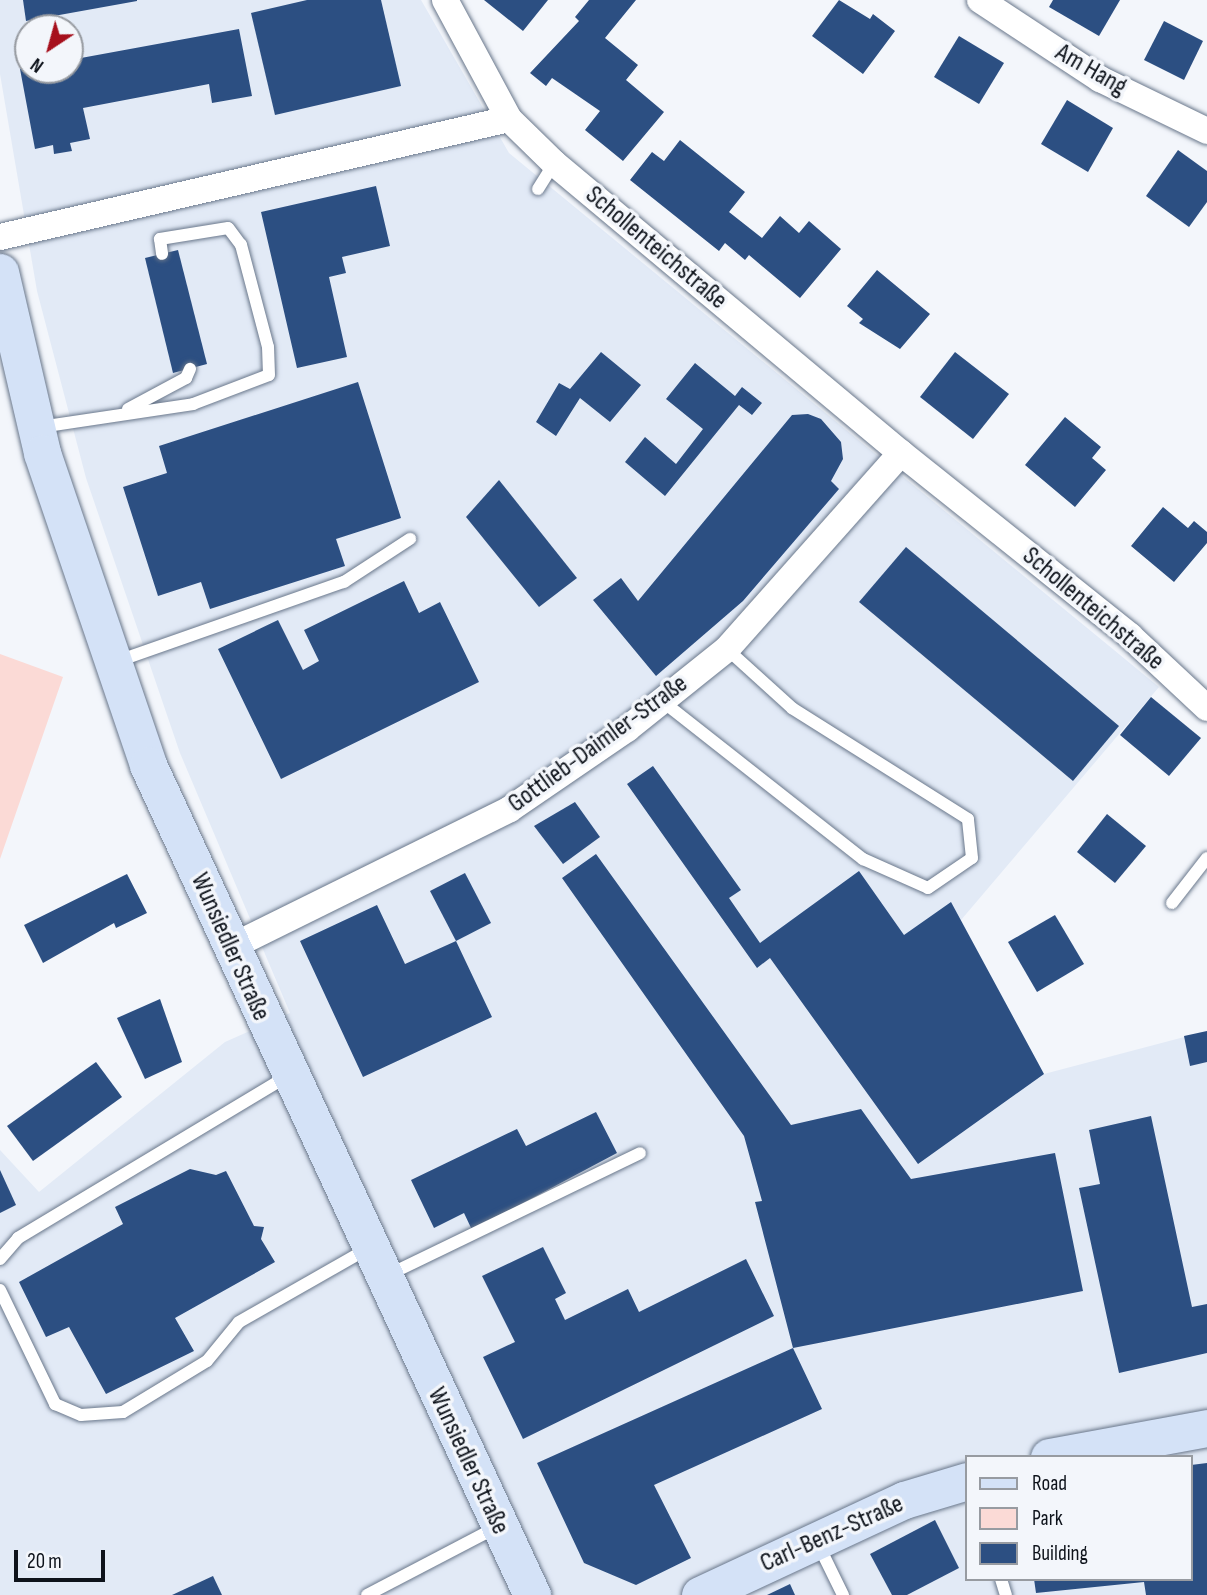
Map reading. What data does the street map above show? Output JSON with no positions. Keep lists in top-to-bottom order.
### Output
{
  "streets": {
    "main road": ["Wunsiedler Straße", "Carl-Benz-Straße"],
    "street": ["Am Hang", "Schollenteichstraße", "Gottlieb-Daimler-Straße"]
  },
  "crossings": [
    ["Schollenteichstraße", "Gottlieb-Daimler-Straße"],
    ["Gottlieb-Daimler-Straße", "Wunsiedler Straße"]
  ],
  "legend": ["Road", "Park", "Building"],
  "scale_bar": "20 m",
  "north": "bottom left"
}
